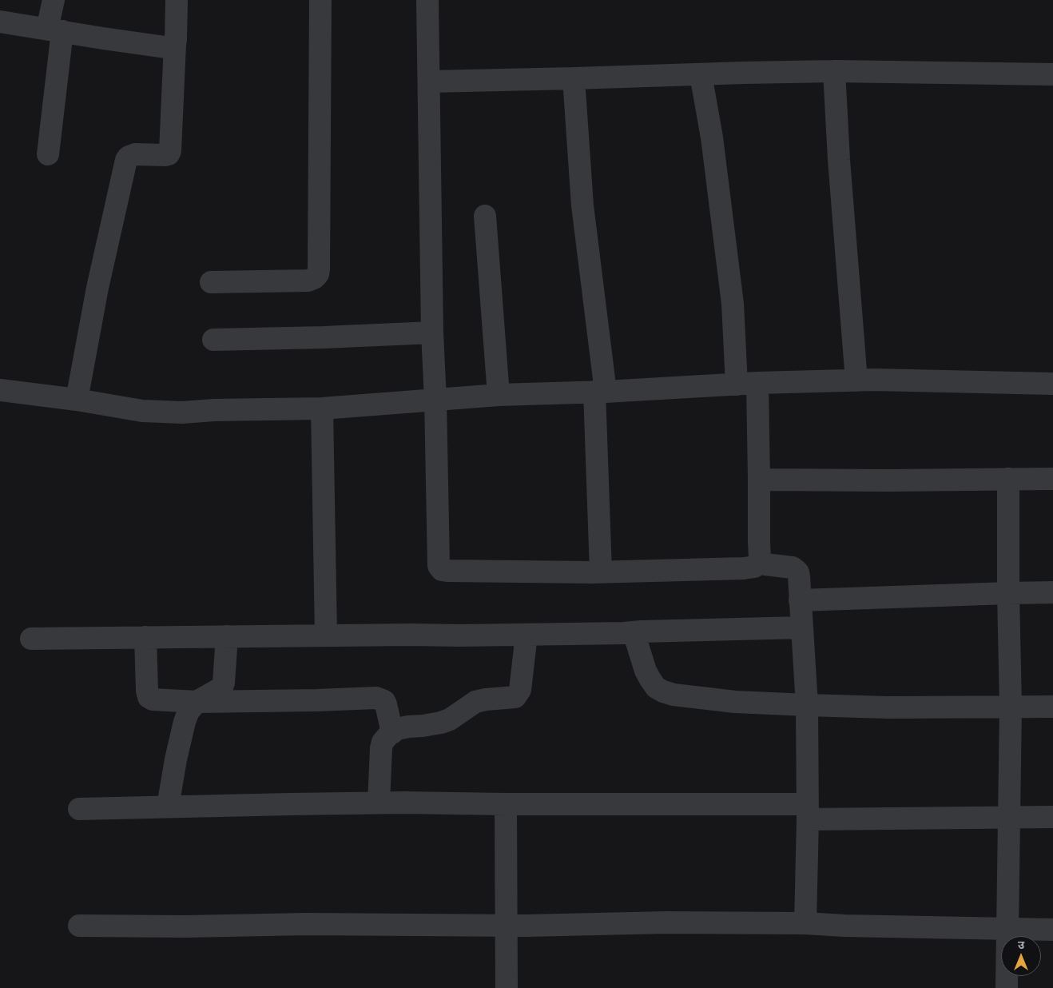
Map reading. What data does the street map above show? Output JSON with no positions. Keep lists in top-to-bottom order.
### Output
{
  "north": "top"
}
